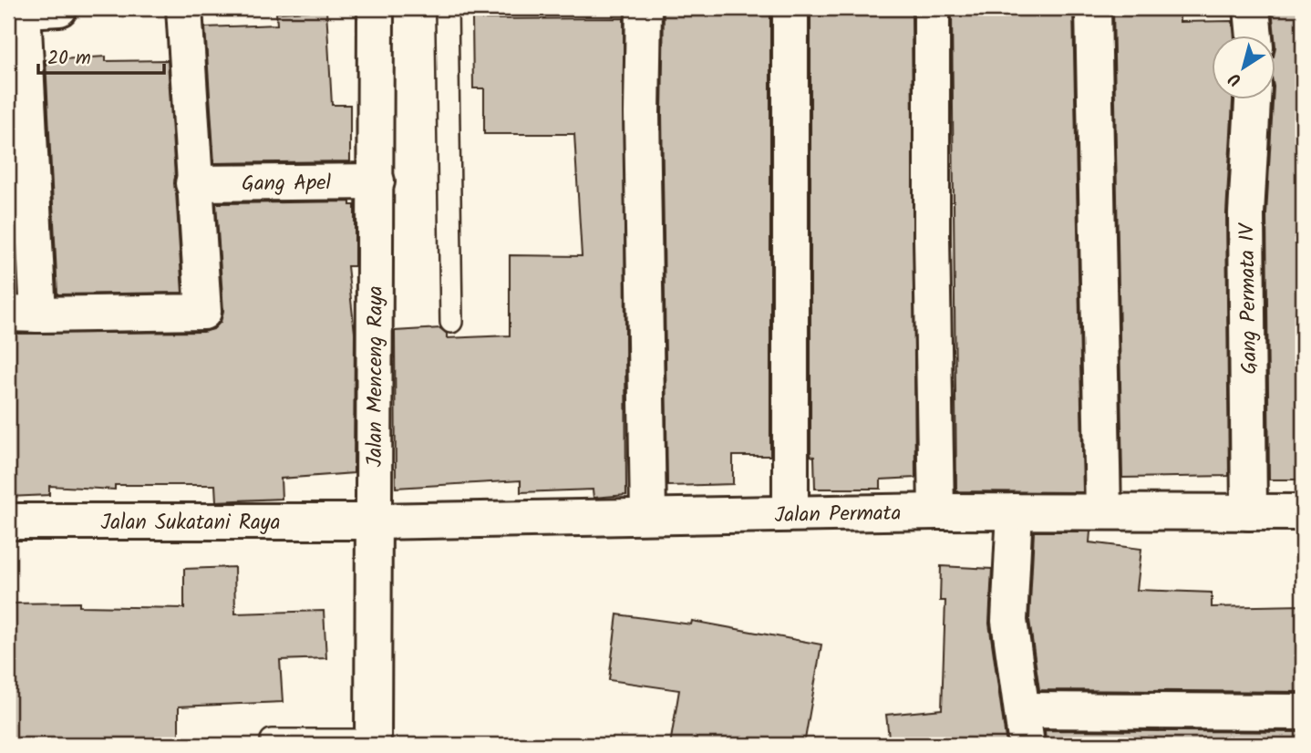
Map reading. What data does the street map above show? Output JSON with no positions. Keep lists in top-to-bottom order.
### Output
{
  "streets": {
    "street": [
      "Gang Apel",
      "Gang Permata IV",
      "Jalan Menceng Raya",
      "Jalan Permata",
      "Jalan Sukatani Raya"
    ]
  },
  "crossings": [
    ["Gang Apel", "Jalan Menceng Raya"],
    ["Gang Permata IV", "Jalan Permata"],
    ["Jalan Menceng Raya", "Jalan Permata"],
    ["Jalan Menceng Raya", "Jalan Sukatani Raya"],
    ["Jalan Permata", "Jalan Sukatani Raya"]
  ],
  "scale_bar": "20 m",
  "north": "bottom left"
}
